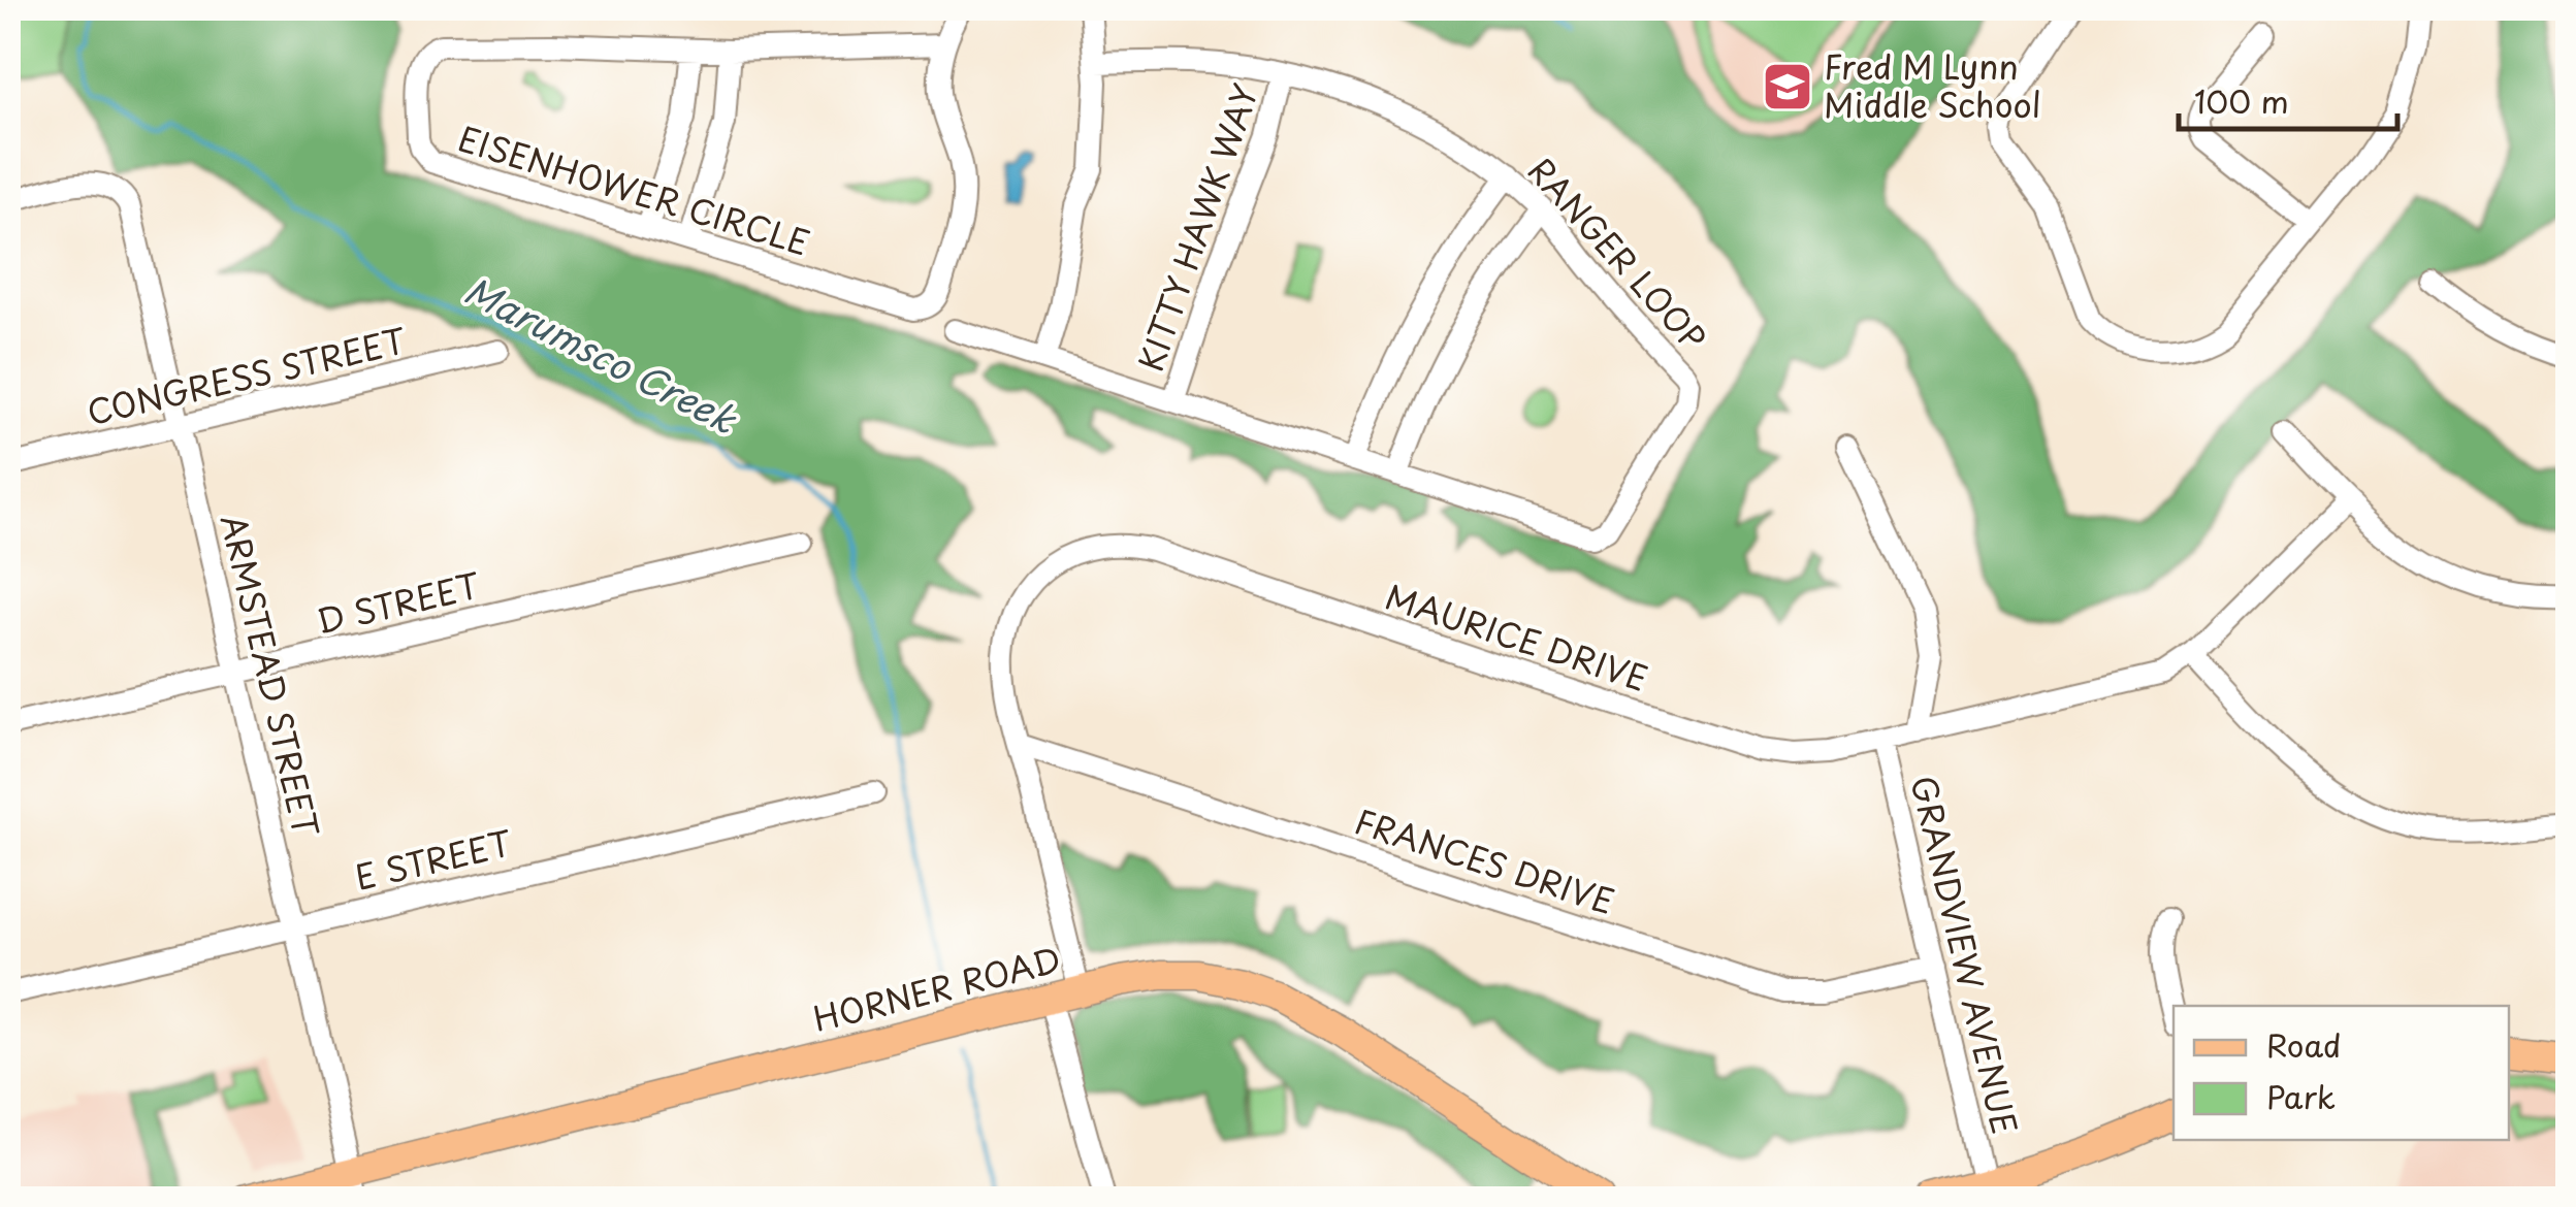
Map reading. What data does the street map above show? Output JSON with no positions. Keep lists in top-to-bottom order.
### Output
{
  "streets": {
    "main road": ["HORNER ROAD"],
    "street": [
      "EISENHOWER CIRCLE",
      "KITTY HAWK WAY",
      "RANGER LOOP",
      "CONGRESS STREET",
      "D STREET",
      "MAURICE DRIVE",
      "ARMSTEAD STREET",
      "E STREET",
      "FRANCES DRIVE",
      "GRANDVIEW AVENUE"
    ]
  },
  "crossings": [
    ["KITTY HAWK WAY", "RANGER LOOP"],
    ["CONGRESS STREET", "ARMSTEAD STREET"],
    ["D STREET", "ARMSTEAD STREET"],
    ["MAURICE DRIVE", "FRANCES DRIVE"],
    ["MAURICE DRIVE", "GRANDVIEW AVENUE"],
    ["MAURICE DRIVE", "HORNER ROAD"],
    ["ARMSTEAD STREET", "E STREET"],
    ["ARMSTEAD STREET", "HORNER ROAD"],
    ["FRANCES DRIVE", "GRANDVIEW AVENUE"]
  ],
  "water": ["Marumsco Creek"],
  "places": {
    "school or university": ["Fred M Lynn Middle School"]
  },
  "legend": ["Road", "Park"],
  "scale_bar": "100 m"
}
